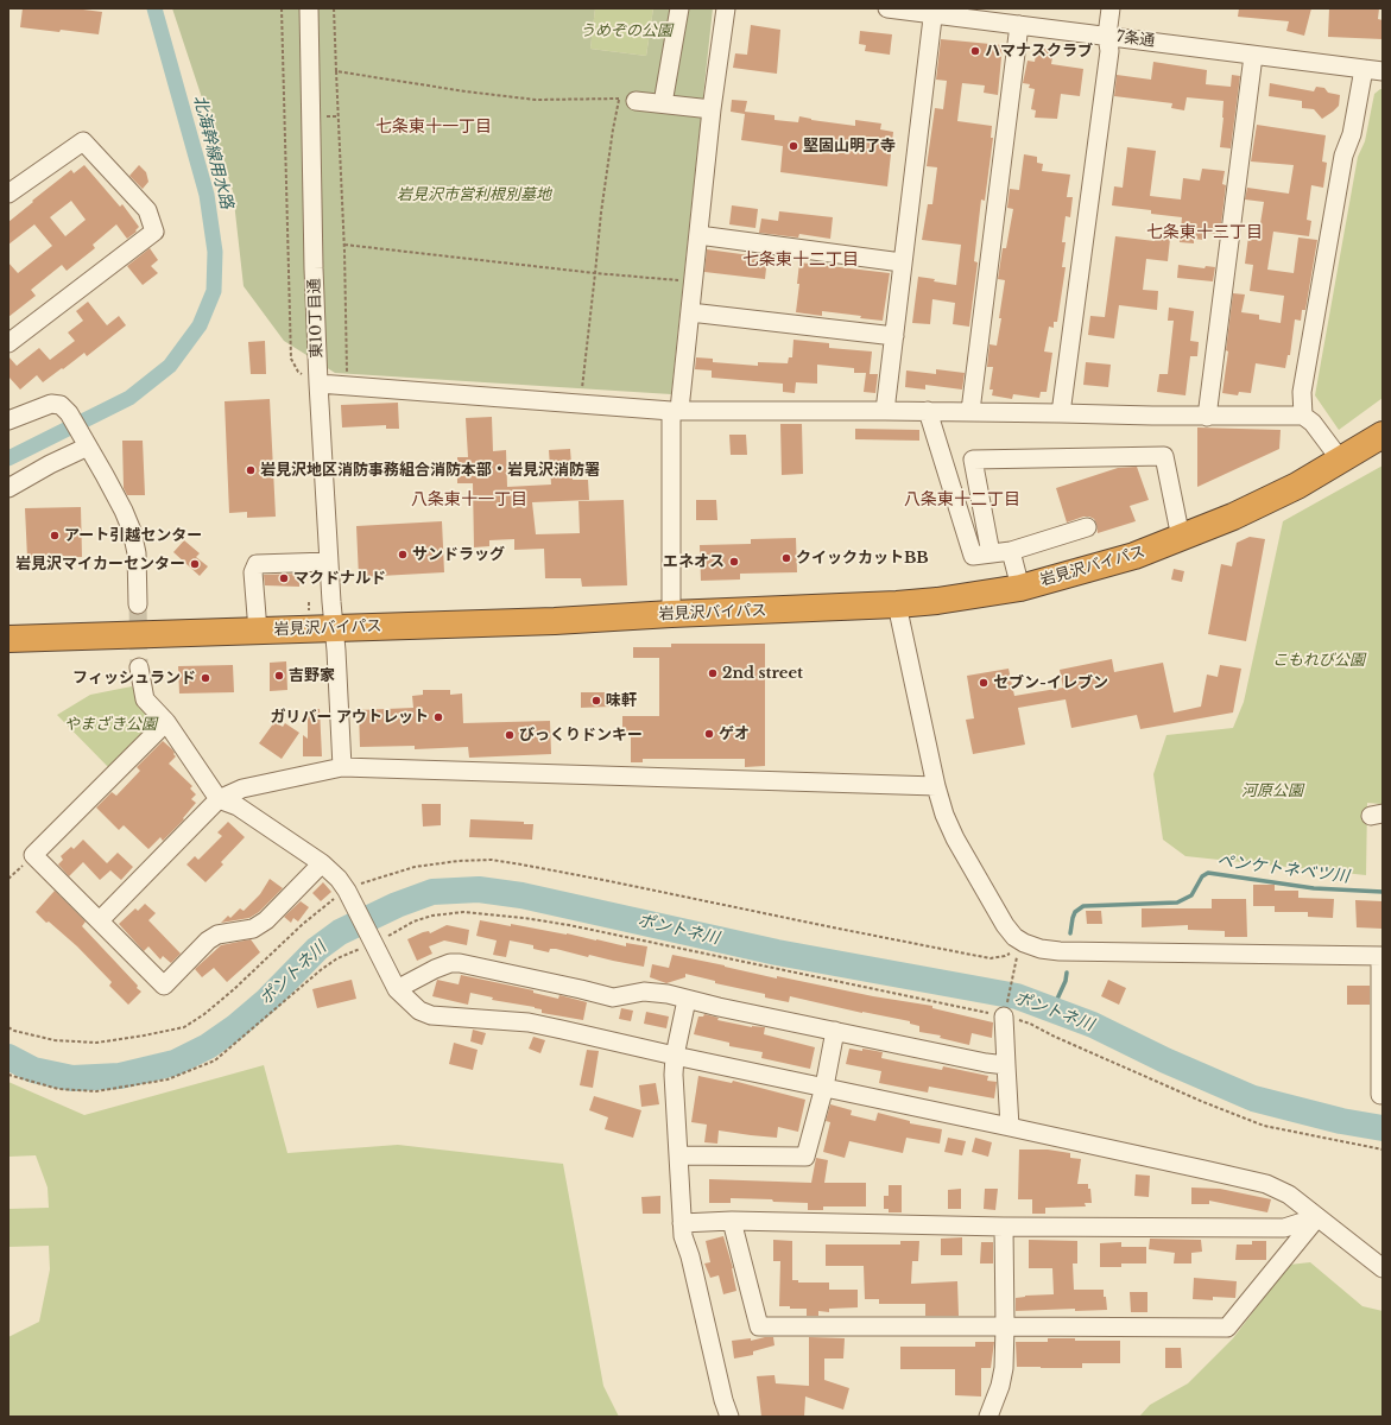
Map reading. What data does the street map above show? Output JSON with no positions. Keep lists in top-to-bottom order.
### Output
{
  "streets": {
    "highway": ["岩見沢バイパス"],
    "street": ["7条通", "東10丁目通"]
  },
  "crossings": [
    ["東10丁目通", "岩見沢バイパス"]
  ],
  "districts": [
    "七条東十一丁目",
    "七条東十三丁目",
    "七条東十二丁目",
    "八条東十一丁目",
    "八条東十二丁目"
  ],
  "water": ["北海幹線用水路", "ペンケトネベツ川", "ポントネ川"],
  "parks": [
    "うめぞの公園",
    "岩見沢市営利根別墓地",
    "こもれび公園",
    "やまざき公園",
    "河原公園"
  ],
  "places": [
    "ハマナスクラブ",
    "堅固山明了寺",
    "岩見沢地区消防事務組合消防本部・岩見沢消防署",
    "アート引越センター",
    "サンドラッグ",
    "クイックカットBB",
    "エネオス",
    "岩見沢マイカーセンター",
    "マクドナルド",
    "2nd street",
    "吉野家",
    "フィッシュランド",
    "セブン-イレブン",
    "味軒",
    "ガリバー アウトレット",
    "ゲオ",
    "びっくりドンキー"
  ]
}
